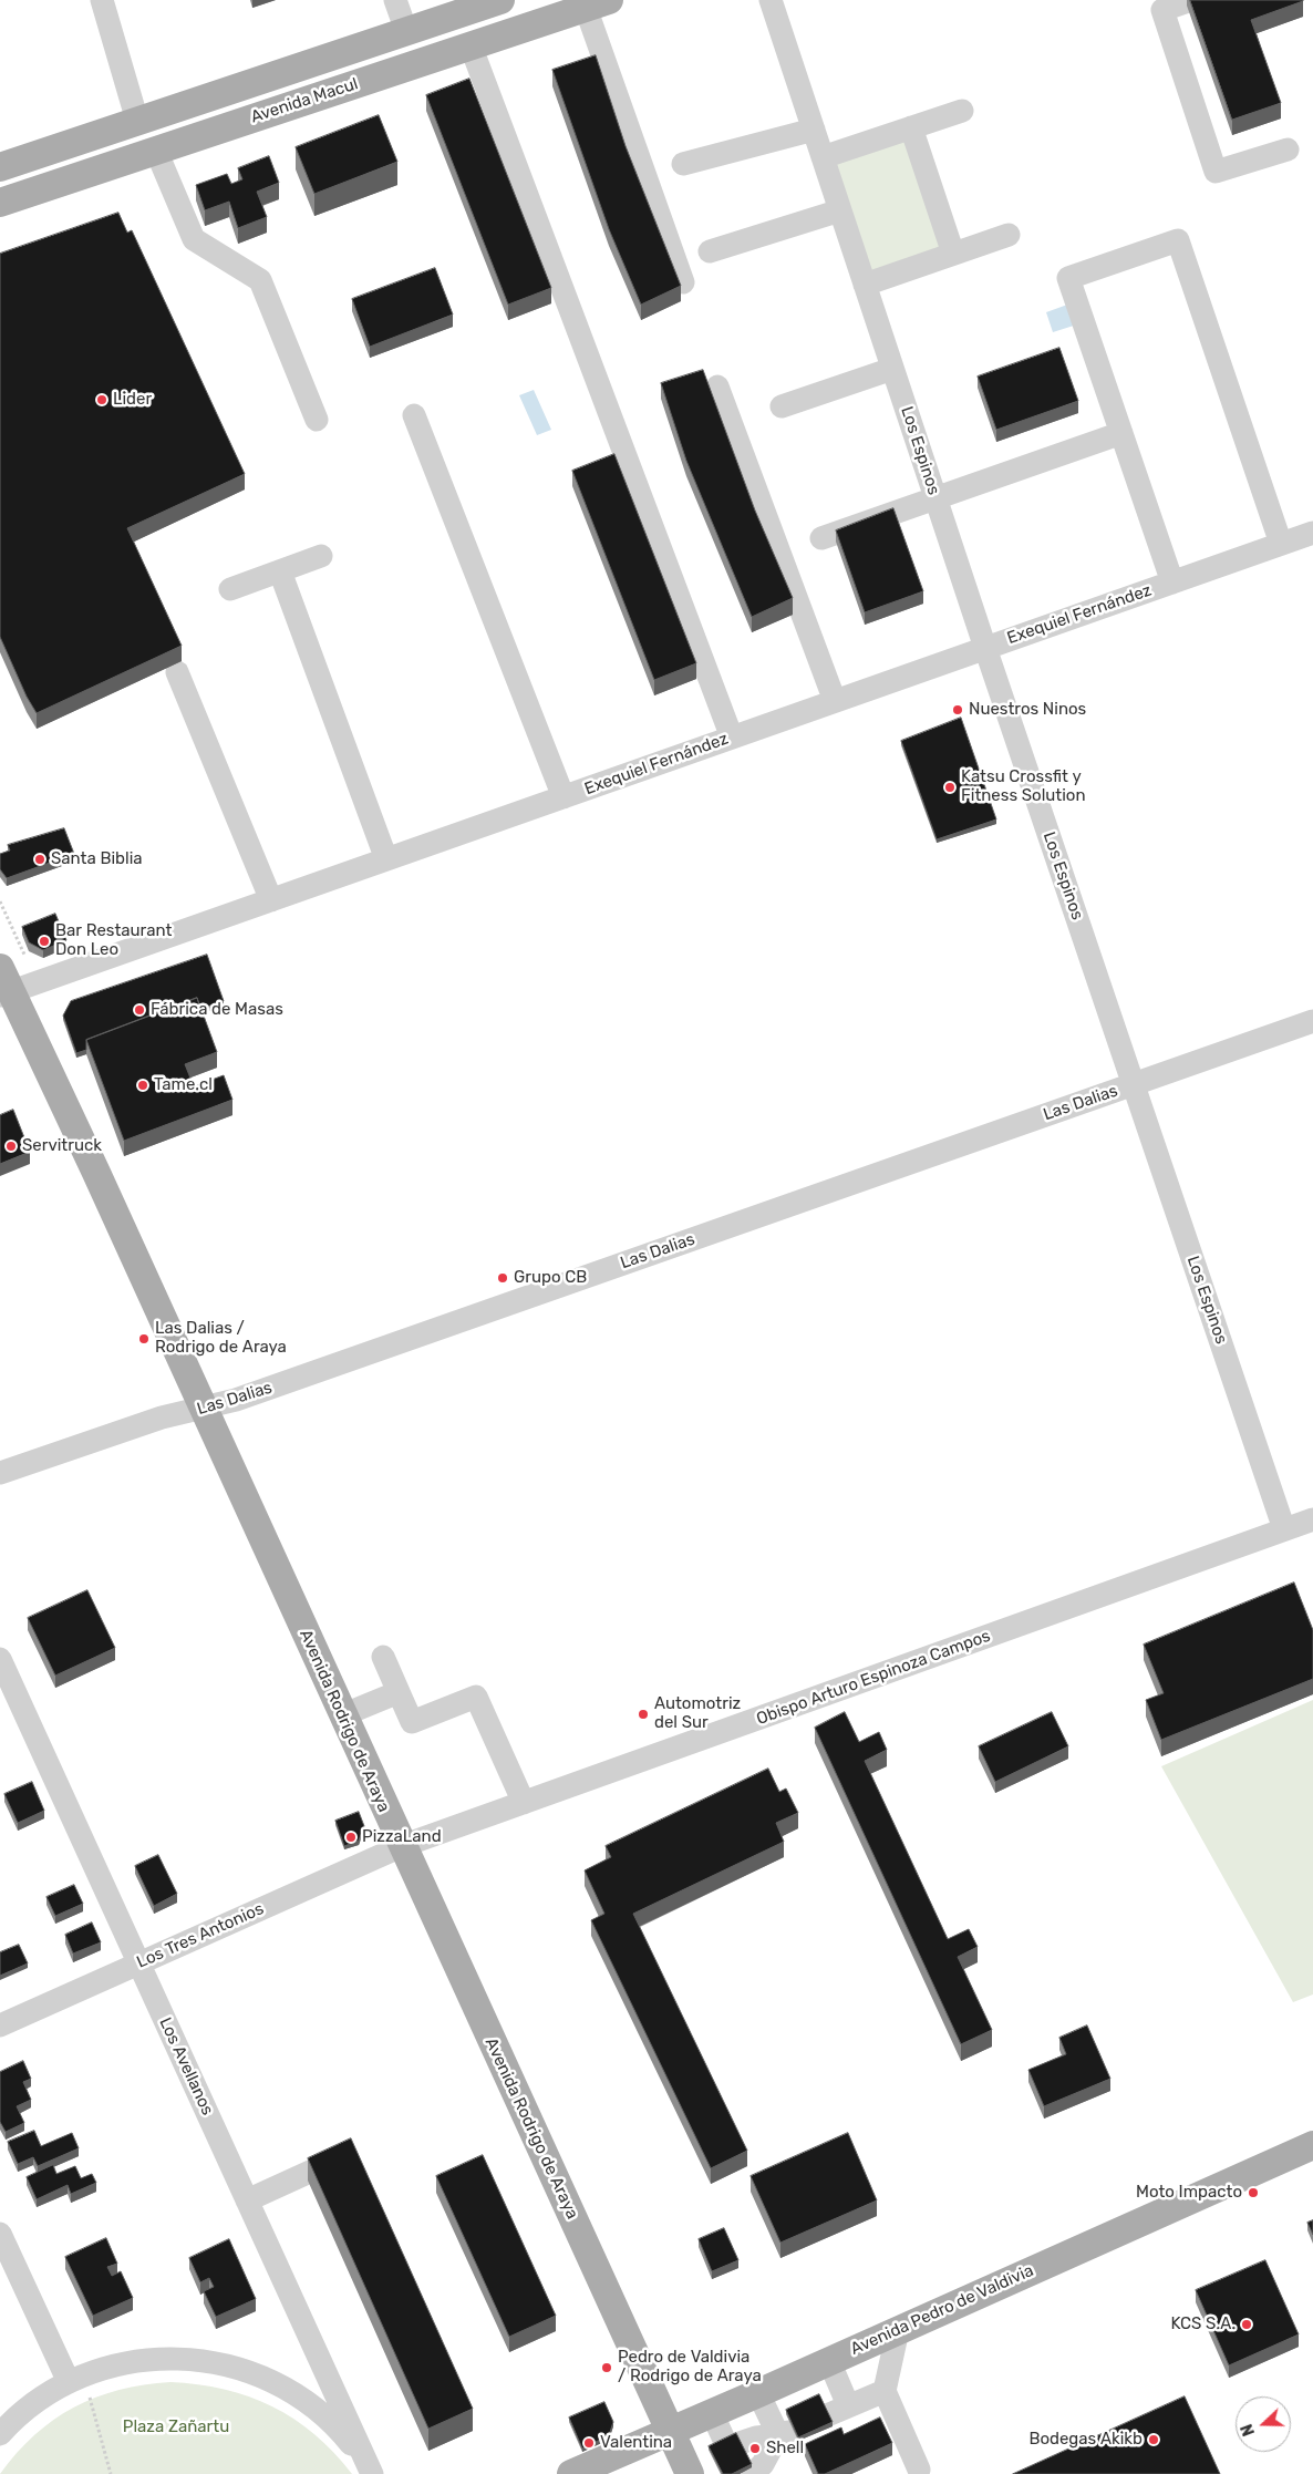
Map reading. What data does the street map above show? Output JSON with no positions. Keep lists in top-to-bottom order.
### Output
{
  "streets": {
    "main road": ["Avenida Macul", "Avenida Rodrigo de Araya", "Avenida Pedro de Valdivia"],
    "street": [
      "Los Espinos",
      "Exequiel Fernández",
      "Las Dalias",
      "Obispo Arturo Espinoza Campos",
      "Los Tres Antonios",
      "Los Avellanos"
    ]
  },
  "crossings": [
    ["Los Espinos", "Exequiel Fernández"],
    ["Los Espinos", "Las Dalias"],
    ["Los Espinos", "Obispo Arturo Espinoza Campos"],
    ["Exequiel Fernández", "Avenida Rodrigo de Araya"],
    ["Las Dalias", "Avenida Rodrigo de Araya"],
    ["Obispo Arturo Espinoza Campos", "Avenida Rodrigo de Araya"],
    ["Obispo Arturo Espinoza Campos", "Los Tres Antonios"],
    ["Avenida Rodrigo de Araya", "Los Tres Antonios"],
    ["Avenida Rodrigo de Araya", "Avenida Pedro de Valdivia"],
    ["Los Tres Antonios", "Los Avellanos"]
  ],
  "parks": ["Plaza Zañartu"],
  "places": [
    "Lider",
    "Nuestros Ninos",
    "Katsu Crossfit y Fitness Solution",
    "Santa Biblia",
    "Bar Restaurant Don Leo",
    "Fábrica de Masas",
    "Tame.cl",
    "Servitruck",
    "Grupo CB",
    "Las Dalias / Rodrigo de Araya",
    "Automotriz del Sur",
    "PizzaLand",
    "Moto Impacto",
    "KCS S.A.",
    "Pedro de Valdivia / Rodrigo de Araya",
    "Bodegas Akikb",
    "Valentina",
    "Shell"
  ],
  "north": "left"
}
